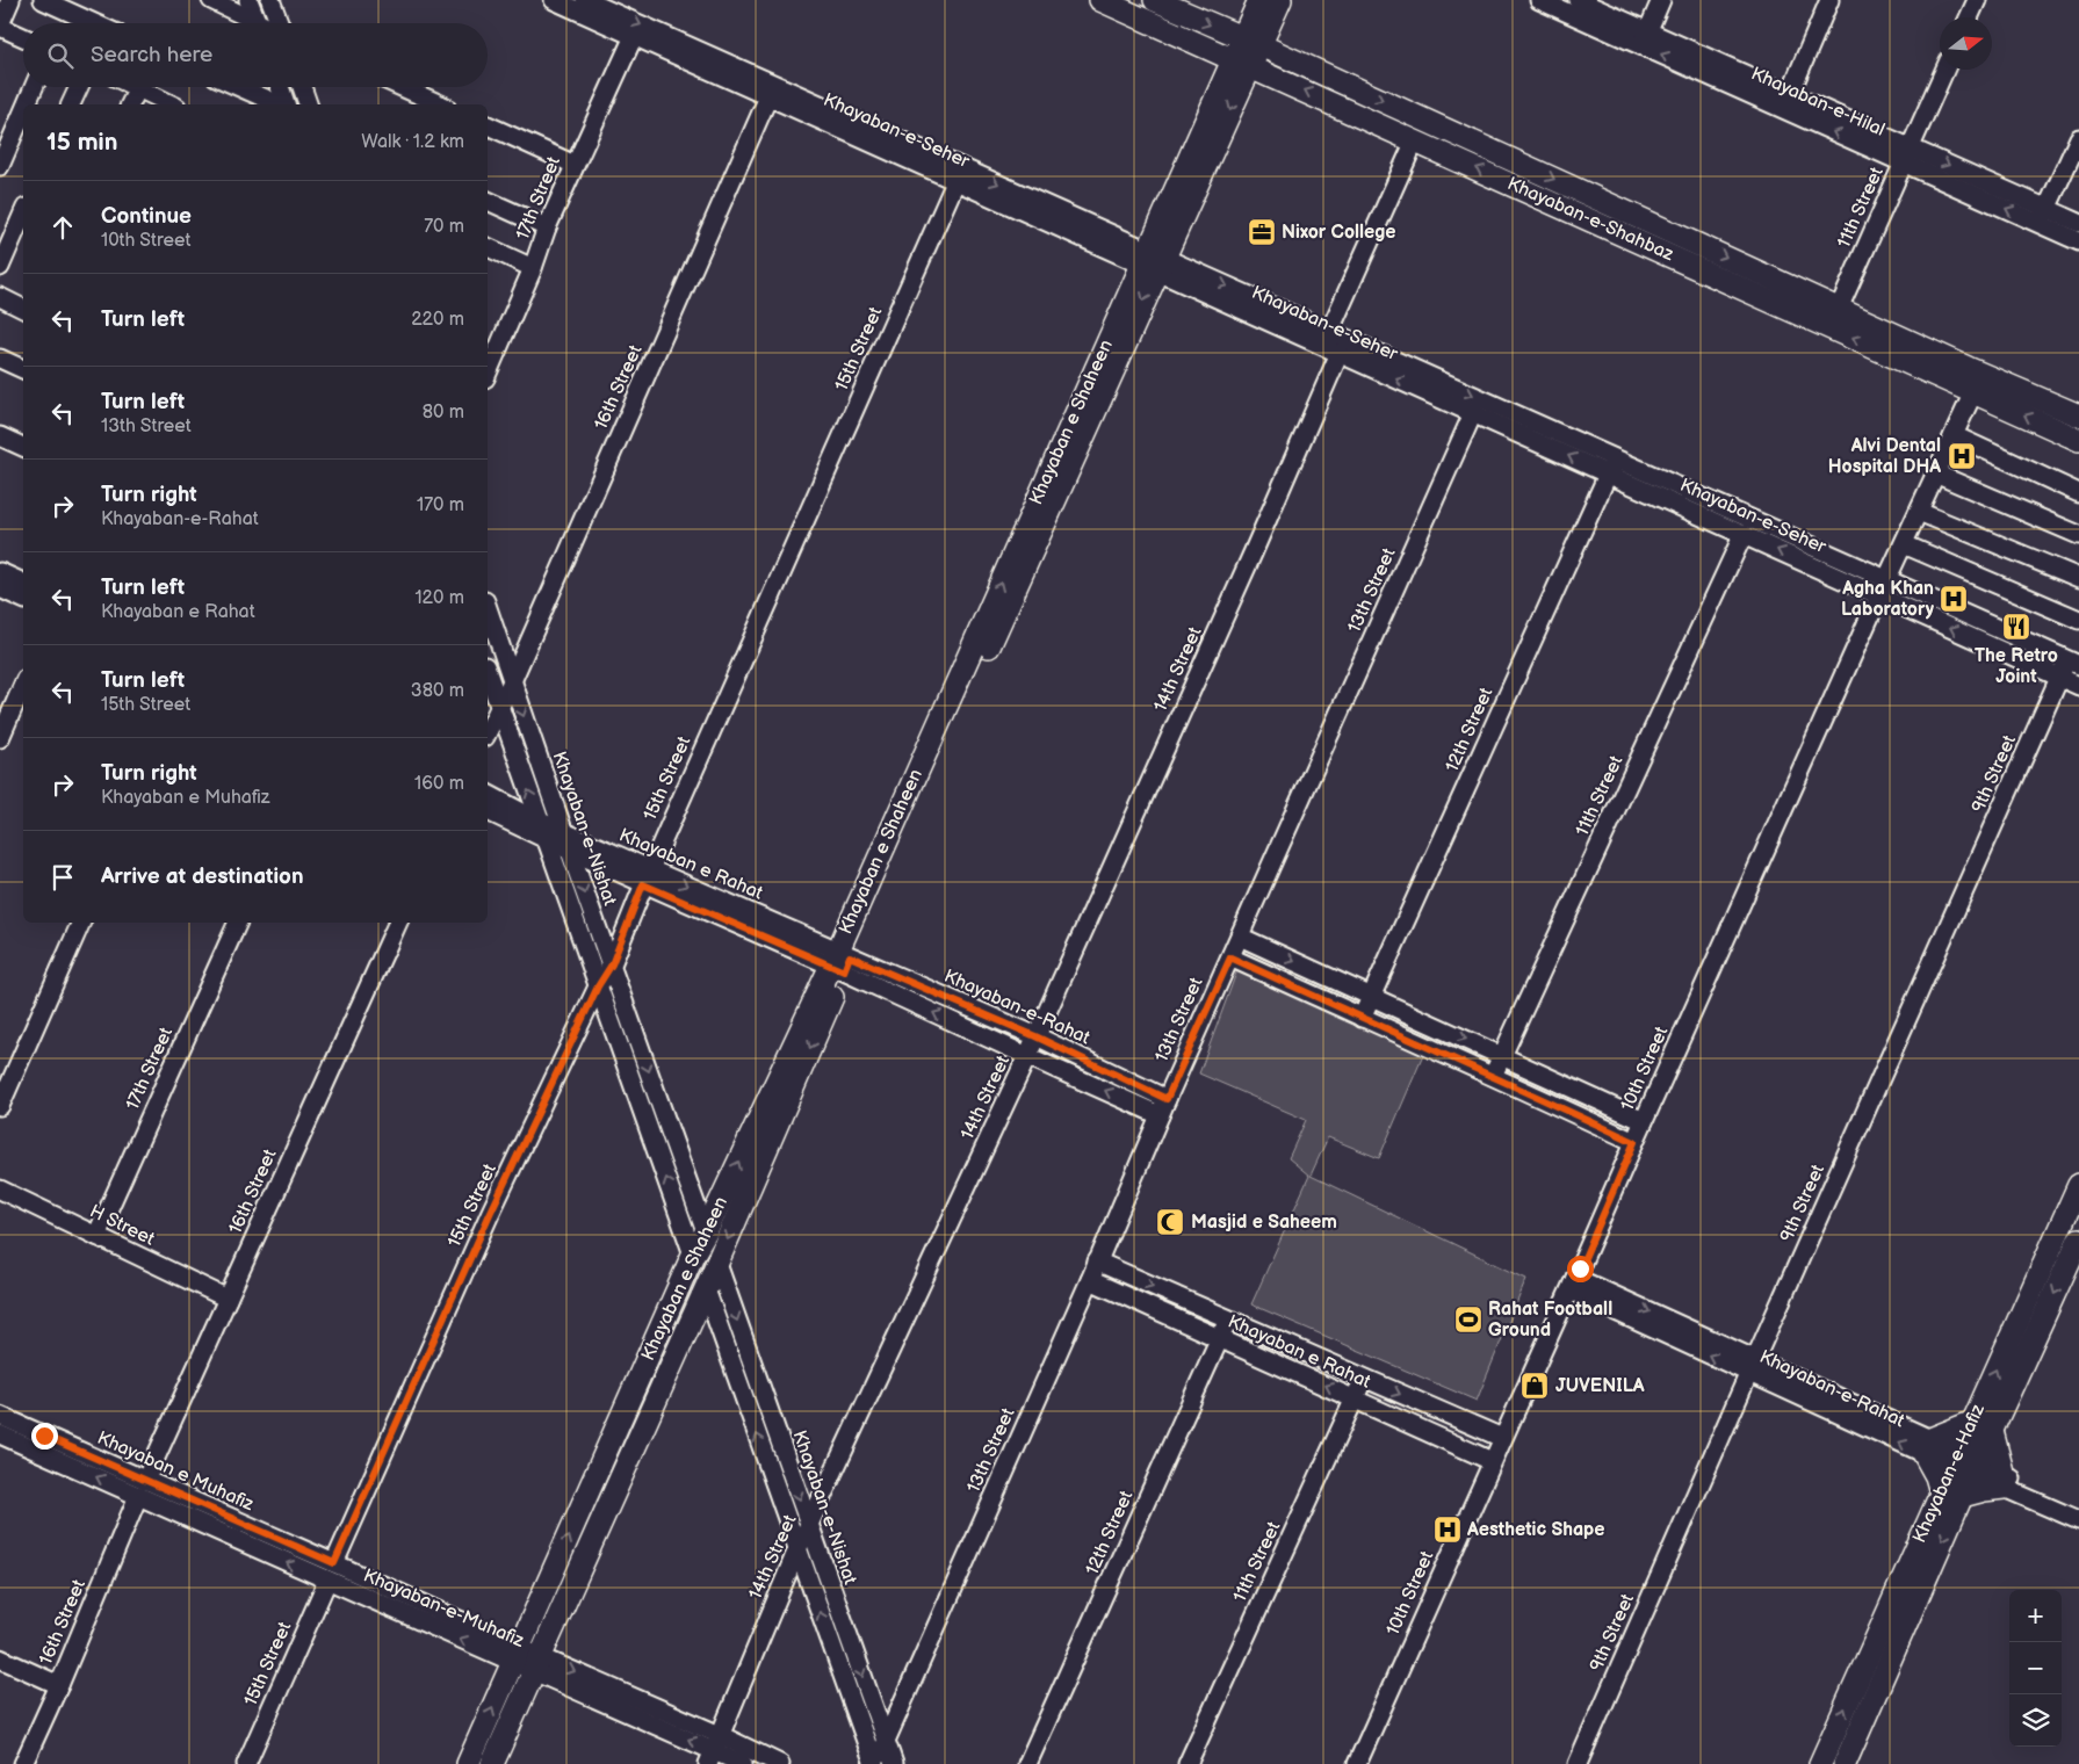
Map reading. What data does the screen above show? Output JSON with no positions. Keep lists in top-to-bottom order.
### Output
{
  "streets": {
    "main road": ["Khayaban-e-Shahbaz", "Khayaban e Shaheen", "Khayaban-e-Hafiz"],
    "street": [
      "Khayaban-e-Hilal",
      "Khayaban-e-Seher",
      "17th Street",
      "11th Street",
      "15th Street",
      "16th Street",
      "13th Street",
      "14th Street",
      "12th Street",
      "9th Street",
      "Khayaban-e-Nishat",
      "Khayaban e Rahat",
      "Khayaban-e-Rahat",
      "10th Street",
      "H Street",
      "Khayaban e Muhafiz",
      "Khayaban-e-Muhafiz"
    ]
  },
  "crossings": [
    ["Khayaban-e-Hilal", "11th Street"],
    ["Khayaban-e-Seher", "17th Street"],
    ["Khayaban-e-Seher", "11th Street"],
    ["Khayaban-e-Seher", "15th Street"],
    ["Khayaban-e-Seher", "16th Street"],
    ["Khayaban-e-Seher", "Khayaban e Shaheen"],
    ["Khayaban-e-Seher", "13th Street"],
    ["Khayaban-e-Seher", "14th Street"],
    ["Khayaban-e-Seher", "12th Street"],
    ["Khayaban-e-Seher", "9th Street"],
    ["Khayaban-e-Seher", "10th Street"],
    ["17th Street", "H Street"],
    ["11th Street", "Khayaban-e-Shahbaz"],
    ["11th Street", "Khayaban e Rahat"],
    ["Khayaban-e-Shahbaz", "Khayaban e Shaheen"],
    ["Khayaban-e-Shahbaz", "10th Street"],
    ["15th Street", "Khayaban-e-Nishat"],
    ["15th Street", "Khayaban e Rahat"],
    ["15th Street", "Khayaban e Muhafiz"],
    ["15th Street", "Khayaban-e-Muhafiz"],
    ["16th Street", "Khayaban-e-Nishat"],
    ["16th Street", "H Street"],
    ["16th Street", "Khayaban-e-Muhafiz"],
    ["Khayaban e Shaheen", "Khayaban-e-Nishat"],
    ["Khayaban e Shaheen", "Khayaban e Rahat"],
    ["Khayaban e Shaheen", "Khayaban-e-Rahat"],
    ["Khayaban e Shaheen", "Khayaban-e-Muhafiz"],
    ["13th Street", "Khayaban-e-Nishat"],
    ["13th Street", "Khayaban e Rahat"],
    ["13th Street", "Khayaban-e-Rahat"],
    ["14th Street", "Khayaban-e-Nishat"],
    ["14th Street", "Khayaban-e-Rahat"],
    ["14th Street", "Khayaban-e-Muhafiz"],
    ["12th Street", "Khayaban e Rahat"],
    ["9th Street", "Khayaban-e-Rahat"],
    ["Khayaban-e-Nishat", "Khayaban e Rahat"],
    ["Khayaban e Rahat", "Khayaban-e-Rahat"],
    ["Khayaban e Rahat", "10th Street"],
    ["Khayaban-e-Rahat", "10th Street"],
    ["Khayaban-e-Rahat", "Khayaban-e-Hafiz"],
    ["Khayaban e Muhafiz", "Khayaban-e-Muhafiz"]
  ],
  "places": {
    "office": ["Nixor College"],
    "hospital": ["Alvi Dental Hospital DHA", "Agha Khan Laboratory", "Aesthetic Shape"],
    "restaurant": ["The Retro Joint"],
    "mosque": ["Masjid e Saheem"],
    "sports": ["Rahat Football Ground"],
    "shop": ["JUVENILA"]
  },
  "north": "right",
  "page": {
    "search": "Search here",
    "heading": ["15 min", "Walk · 1.2 km"],
    "list": [
      ["Continue", "10th Street", "70 m"],
      ["Turn left", "220 m"],
      ["Turn left", "13th Street", "80 m"],
      ["Turn right", "Khayaban-e-Rahat", "170 m"],
      ["Turn left", "Khayaban e Rahat", "120 m"],
      ["Turn left", "15th Street", "380 m"],
      ["Turn right", "Khayaban e Muhafiz", "160 m"],
      "Arrive at destination"
    ],
    "map_buttons": ["+", "−"]
  }
}
